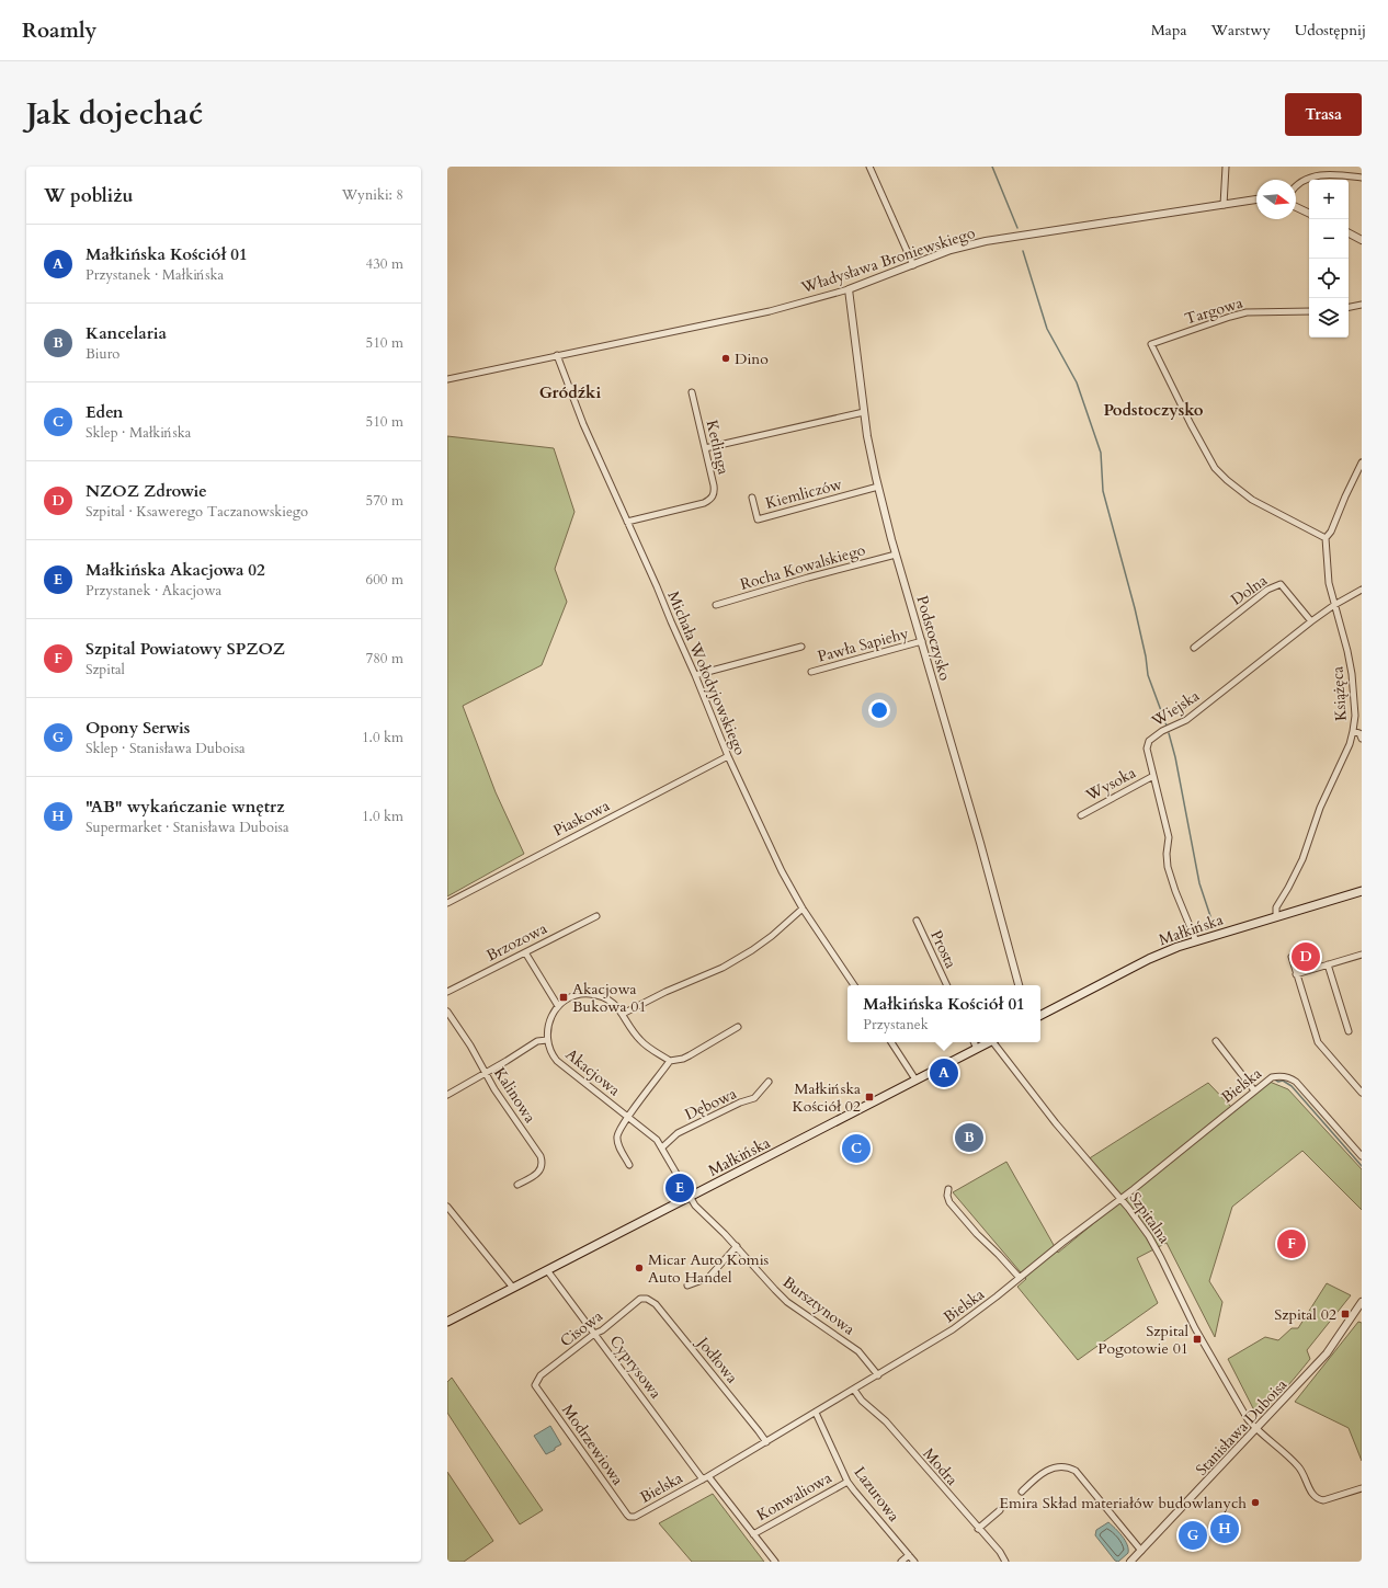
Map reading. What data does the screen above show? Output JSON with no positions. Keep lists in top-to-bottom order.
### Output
{
  "streets": {
    "main road": ["Małkińska"],
    "street": [
      "Władysława Broniewskiego",
      "Targowa",
      "Ketlinga",
      "Kiemliczów",
      "Rocha Kowalskiego",
      "Dolna",
      "Podstoczysko",
      "Pawła Sapiehy",
      "Michała Wołodyjowskiego",
      "Książęca",
      "Wiejska",
      "Wysoka",
      "Piaskowa",
      "Brzozowa",
      "Prosta",
      "Akacjowa",
      "Bielska",
      "Kalinowa",
      "Dębowa",
      "Szpitalna",
      "Bursztynowa",
      "Cisowa",
      "Jodłowa",
      "Cyprysowa",
      "Stanisława Duboisa",
      "Modrzewiowa",
      "Modra",
      "Lazurowa",
      "Konwaliowa"
    ]
  },
  "crossings": [
    ["Władysława Broniewskiego", "Podstoczysko"],
    ["Władysława Broniewskiego", "Michała Wołodyjowskiego"],
    ["Targowa", "Książęca"],
    ["Ketlinga", "Michała Wołodyjowskiego"],
    ["Kiemliczów", "Podstoczysko"],
    ["Rocha Kowalskiego", "Podstoczysko"],
    ["Dolna", "Wiejska"],
    ["Podstoczysko", "Pawła Sapiehy"],
    ["Michała Wołodyjowskiego", "Piaskowa"],
    ["Książęca", "Wiejska"],
    ["Książęca", "Małkińska"],
    ["Wiejska", "Wysoka"],
    ["Wiejska", "Małkińska"],
    ["Małkińska", "Akacjowa"],
    ["Małkińska", "Bursztynowa"],
    ["Małkińska", "Cyprysowa"],
    ["Akacjowa", "Dębowa"],
    ["Akacjowa", "Bursztynowa"],
    ["Bielska", "Szpitalna"],
    ["Bielska", "Bursztynowa"],
    ["Bielska", "Jodłowa"],
    ["Bielska", "Cyprysowa"],
    ["Bielska", "Modrzewiowa"],
    ["Bielska", "Modra"],
    ["Bielska", "Lazurowa"],
    ["Szpitalna", "Stanisława Duboisa"],
    ["Cisowa", "Jodłowa"],
    ["Cisowa", "Cyprysowa"],
    ["Cisowa", "Modrzewiowa"],
    ["Cyprysowa", "Konwaliowa"],
    ["Lazurowa", "Konwaliowa"]
  ],
  "districts": ["Gródźki", "Podstoczysko"],
  "places": {
    "other": ["Dino", "Micar Auto Komis Auto Handel", "Emira Skład materiałów budowlanych"],
    "transit": [
      "Akacjowa Bukowa 01",
      "Małkińska Kościół 02",
      "Szpital 02",
      "Szpital Pogotowie 01"
    ]
  },
  "north": "right",
  "page": {
    "header": "Roamly",
    "nav": ["Mapa", "Warstwy", "Udostępnij"],
    "title": "Jak dojechać",
    "buttons": "Trasa",
    "heading": ["W pobliżu", "Wyniki: 8"],
    "map_buttons": ["+", "−"],
    "list": [
      {
        "mark": "A",
        "name": "Małkińska Kościół 01",
        "note": "Przystanek · Małkińska",
        "value": "430 m"
      },
      {
        "mark": "B",
        "name": "Kancelaria",
        "note": "Biuro",
        "value": "510 m"
      },
      {
        "mark": "C",
        "name": "Eden",
        "note": "Sklep · Małkińska",
        "value": "510 m"
      },
      {
        "mark": "D",
        "name": "NZOZ Zdrowie",
        "note": "Szpital · Ksawerego Taczanowskiego",
        "value": "570 m"
      },
      {
        "mark": "E",
        "name": "Małkińska Akacjowa 02",
        "note": "Przystanek · Akacjowa",
        "value": "600 m"
      },
      {
        "mark": "F",
        "name": "Szpital Powiatowy SPZOZ",
        "note": "Szpital",
        "value": "780 m"
      },
      {
        "mark": "G",
        "name": "Opony Serwis",
        "note": "Sklep · Stanisława Duboisa",
        "value": "1.0 km"
      },
      {
        "mark": "H",
        "name": "\"AB\" wykańczanie wnętrz",
        "note": "Supermarket · Stanisława Duboisa",
        "value": "1.0 km"
      }
    ],
    "pins": [
      "D",
      "A",
      "B",
      "C",
      "E",
      "F",
      "H",
      "G"
    ],
    "popup": ["Małkińska Kościół 01", "Przystanek"]
  }
}
